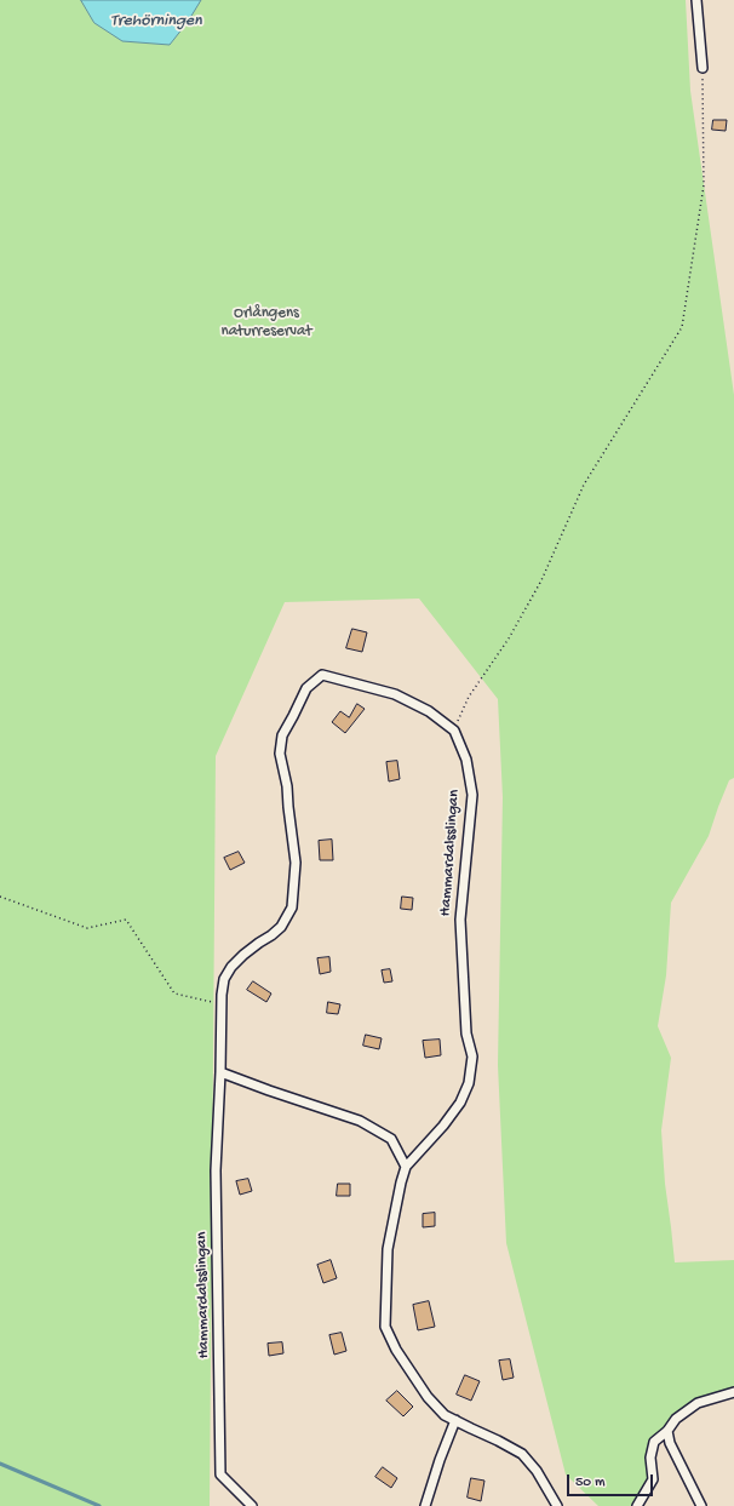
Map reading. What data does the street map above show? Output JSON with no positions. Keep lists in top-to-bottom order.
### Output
{
  "streets": {
    "street": ["Hammardalsslingan"]
  },
  "water": ["Trehörningen"],
  "parks": ["Orlångens naturreservat"],
  "scale_bar": "50 m"
}
